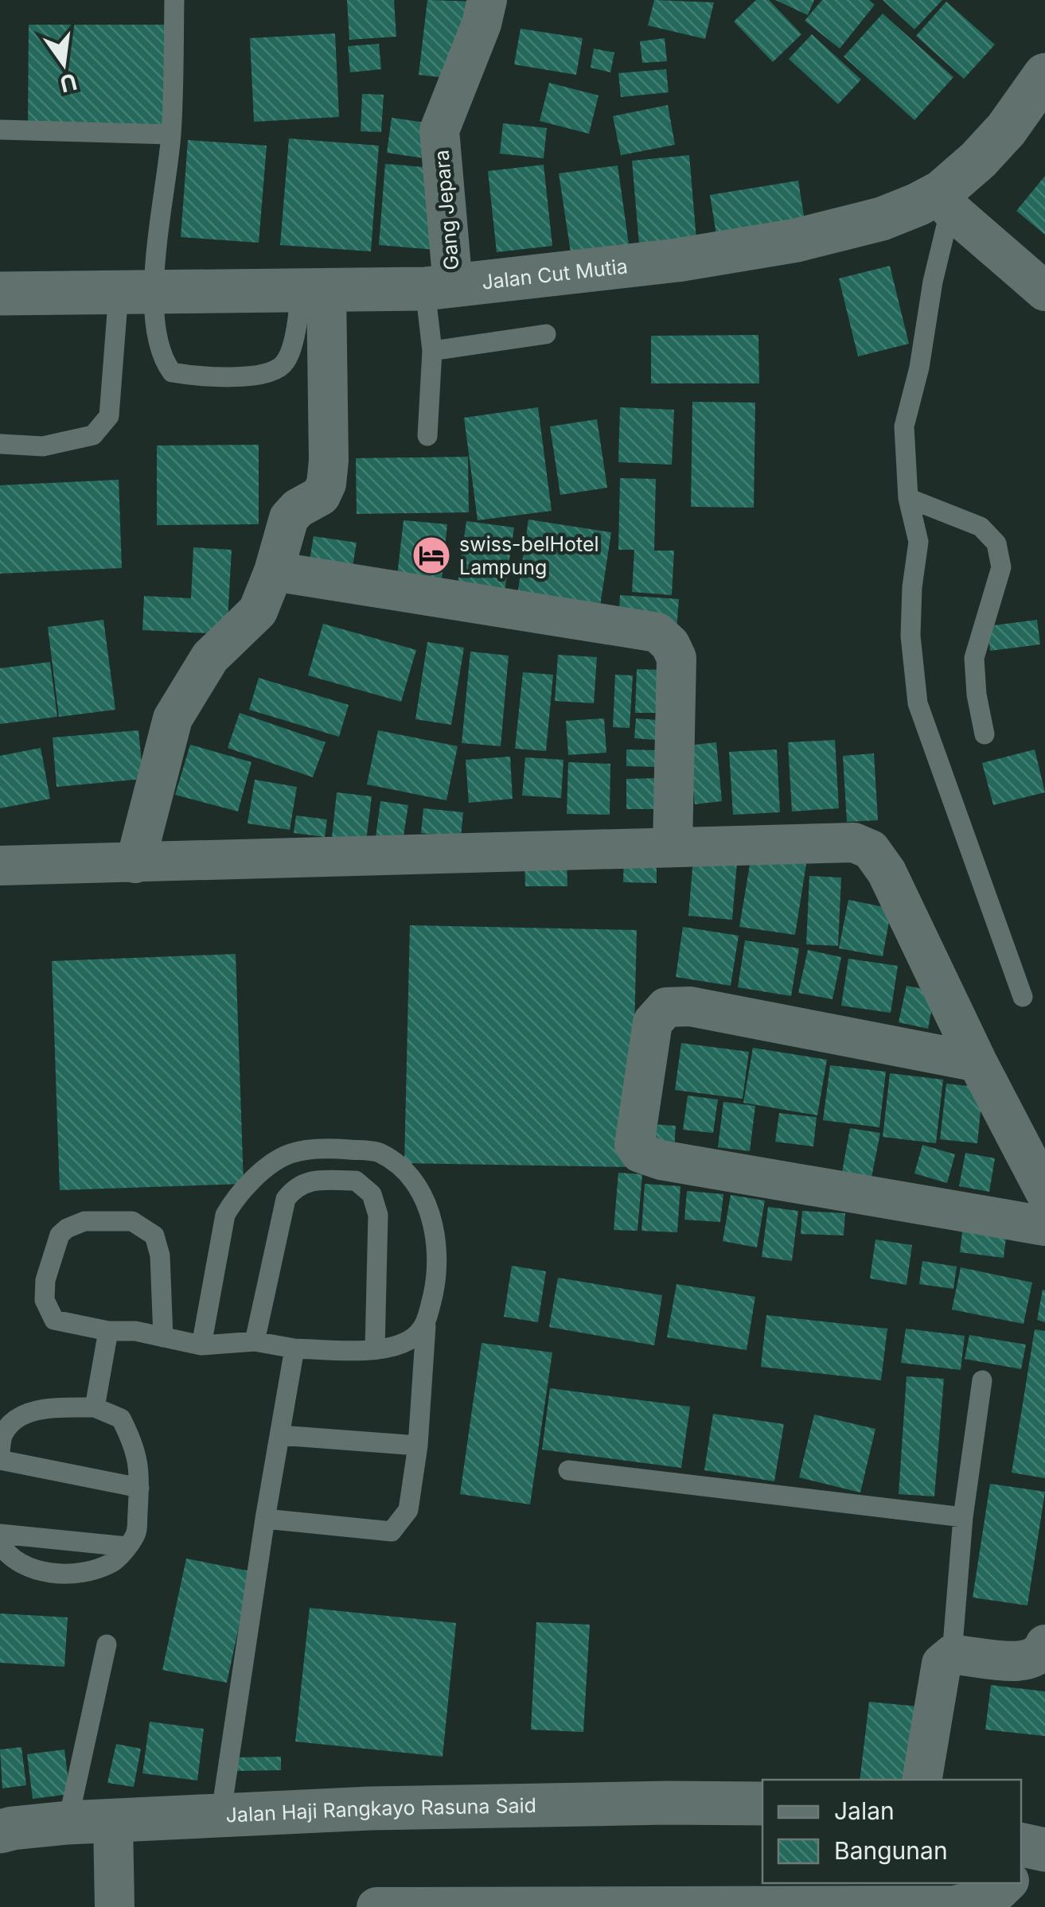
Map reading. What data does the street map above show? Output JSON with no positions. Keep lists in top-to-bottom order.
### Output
{
  "streets": {
    "main road": ["Jalan Cut Mutia", "Jalan Haji Rangkayo Rasuna Said"],
    "street": ["Gang Jepara"]
  },
  "crossings": [
    ["Gang Jepara", "Jalan Cut Mutia"]
  ],
  "places": {
    "hotel": ["swiss-belHotel Lampung"]
  },
  "legend": ["Jalan", "Bangunan"],
  "north": "bottom"
}
